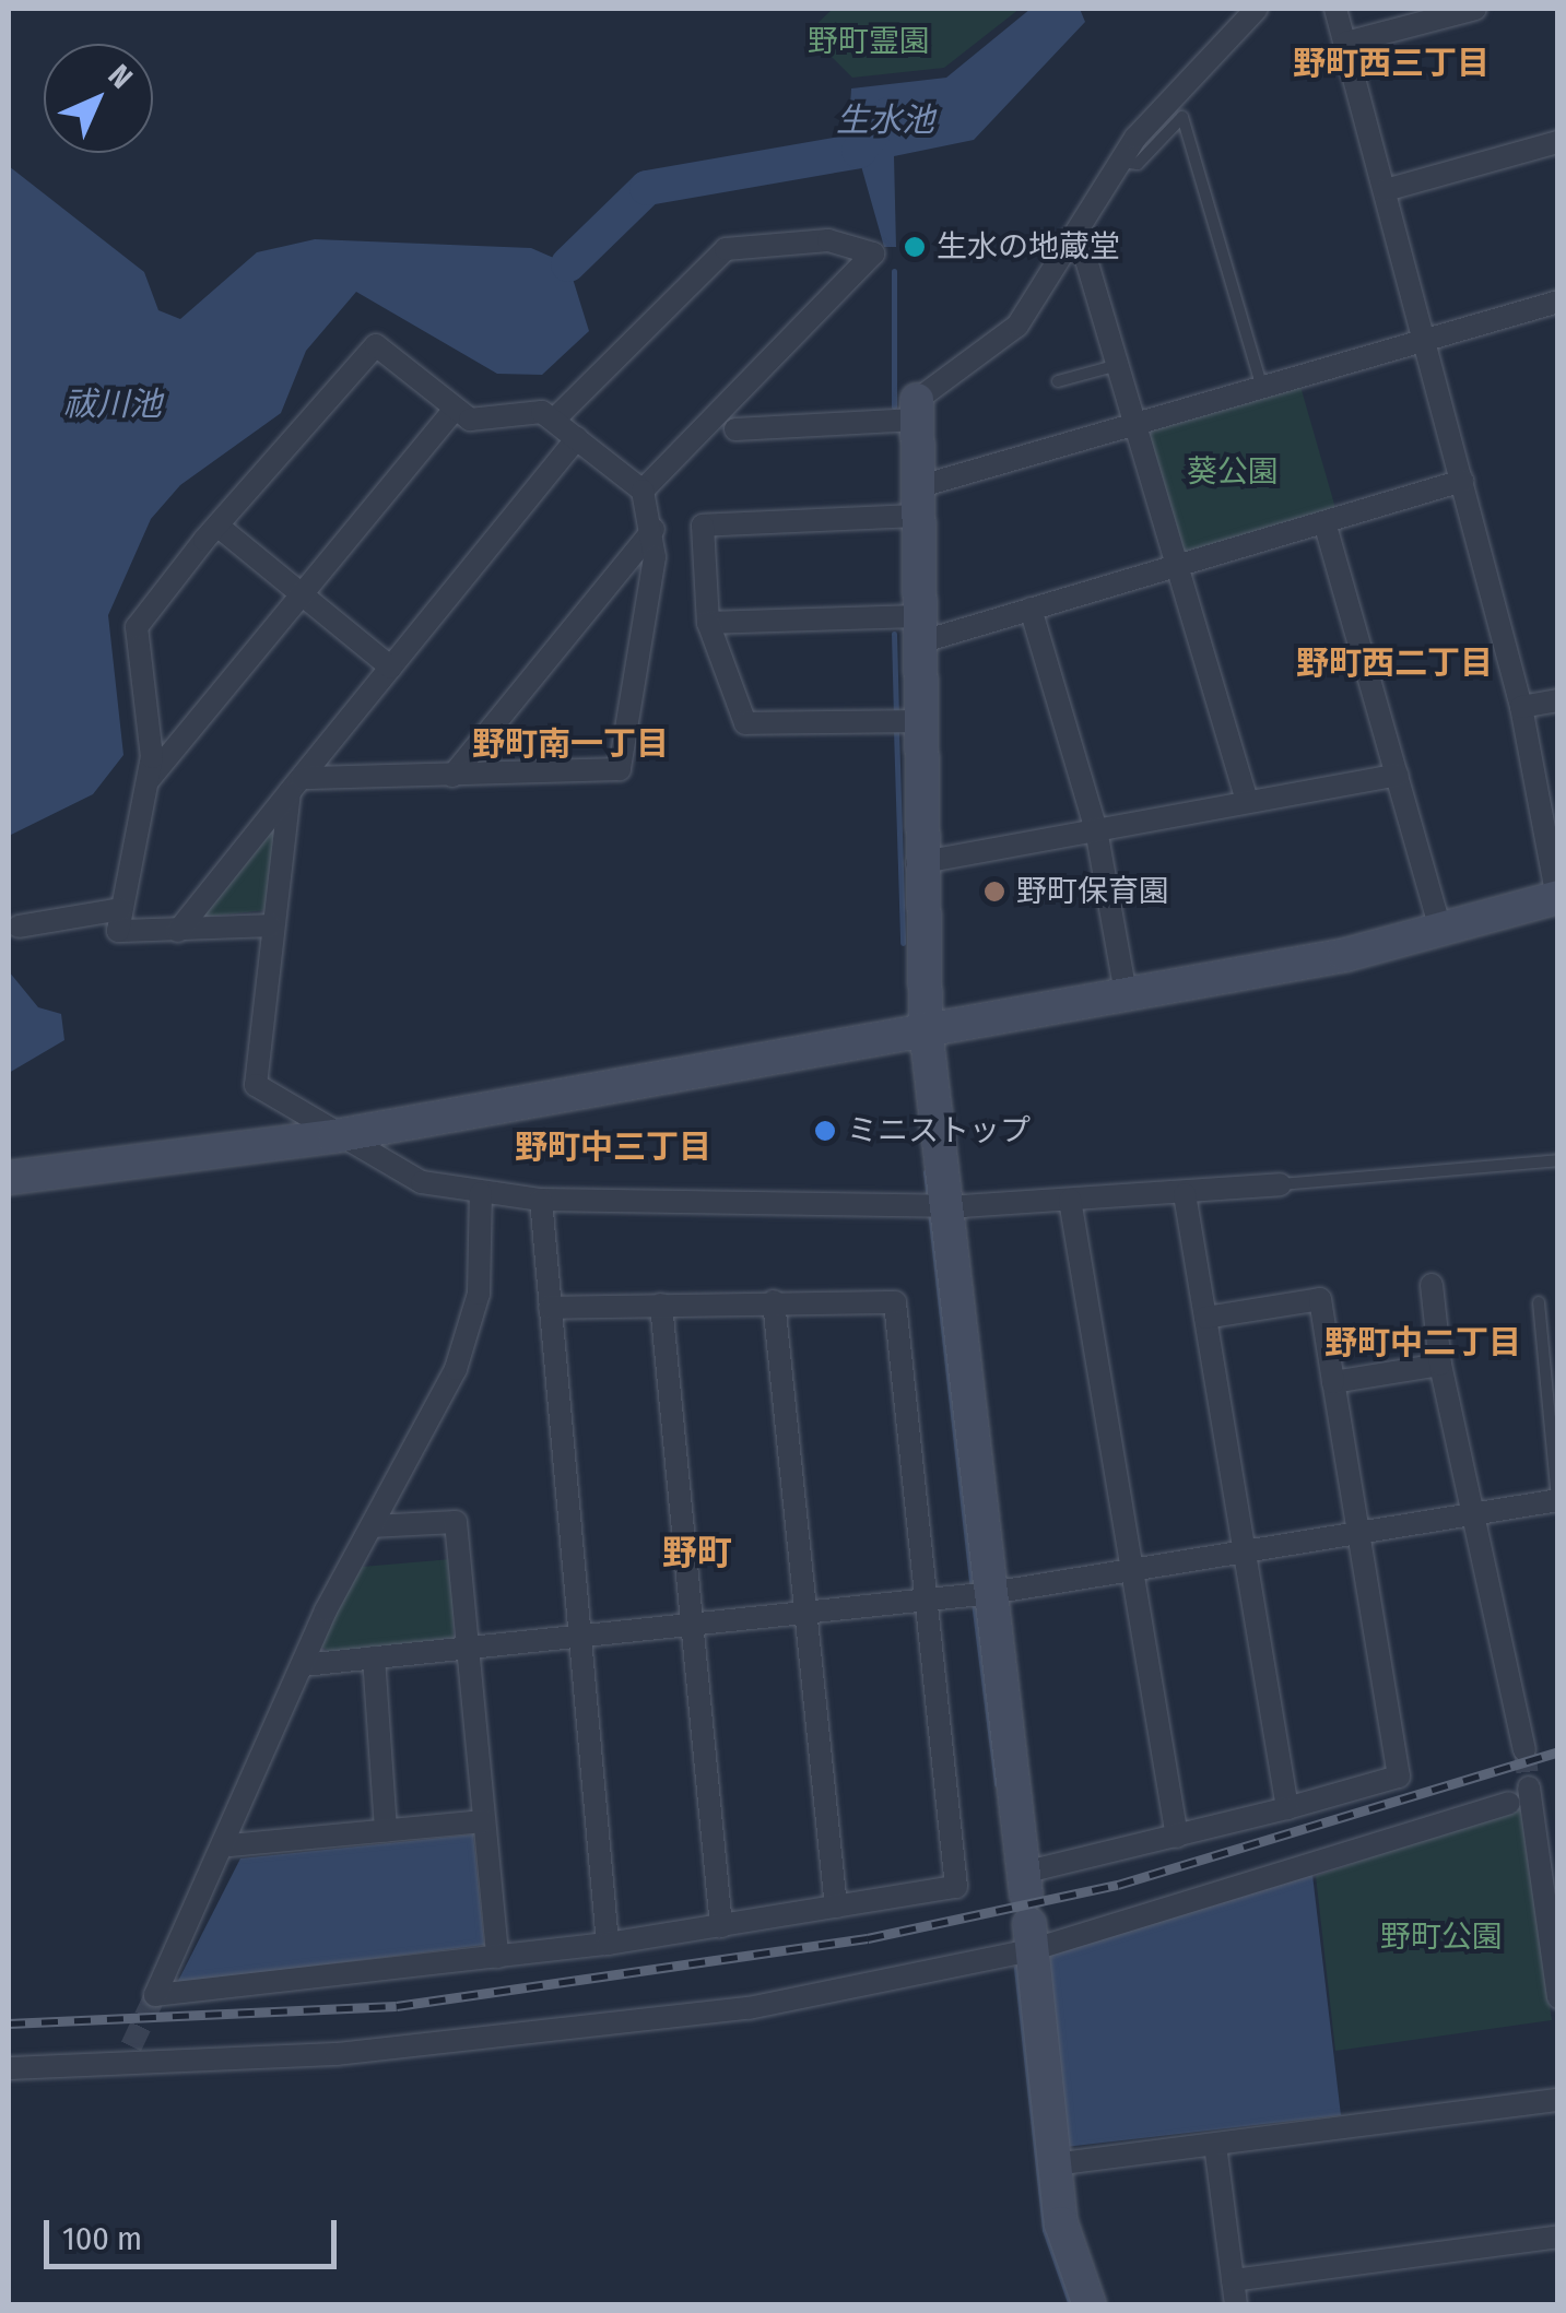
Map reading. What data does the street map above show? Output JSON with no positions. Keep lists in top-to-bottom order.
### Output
{
  "districts": [
    "野町西三丁目",
    "野町西二丁目",
    "野町南一丁目",
    "野町中三丁目",
    "野町中二丁目",
    "野町"
  ],
  "water": ["生水池", "祓川池"],
  "parks": ["野町霊園", "葵公園", "野町公園"],
  "places": ["生水の地蔵堂", "野町保育園", "ミニストップ"],
  "scale_bar": "100 m",
  "north": "top right"
}
